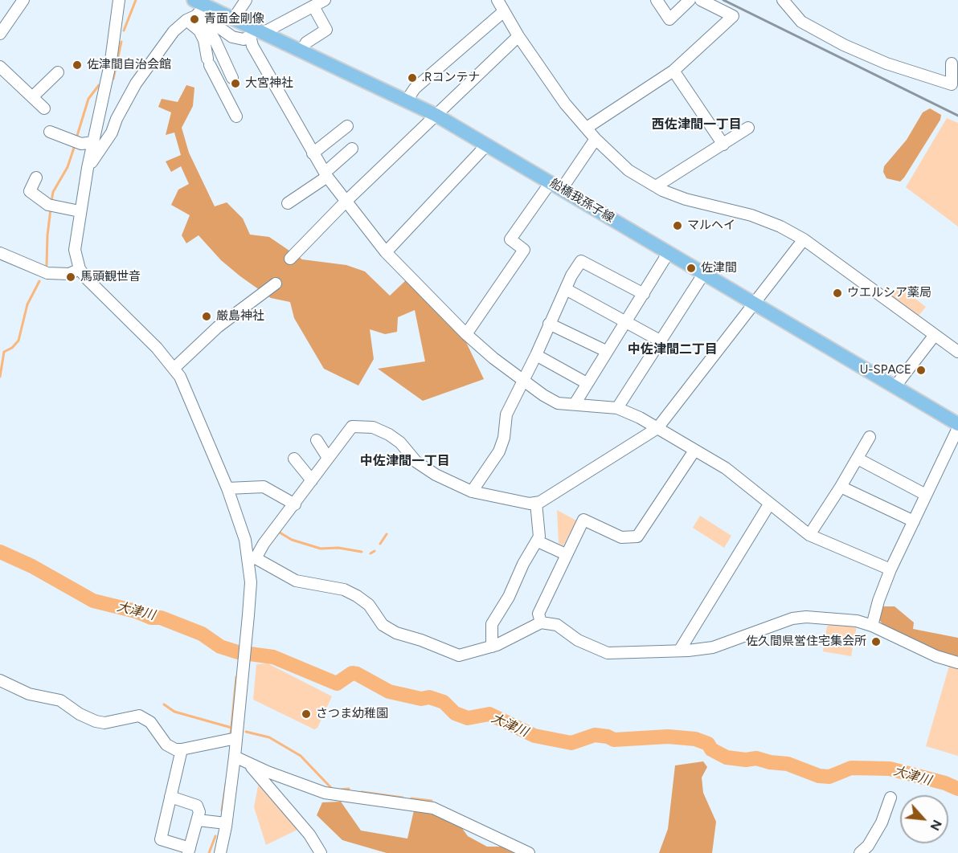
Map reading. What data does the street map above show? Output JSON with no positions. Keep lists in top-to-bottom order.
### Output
{
  "streets": {
    "main road": ["船橋我孫子線"]
  },
  "districts": ["西佐津間一丁目", "中佐津間二丁目", "中佐津間一丁目"],
  "water": ["大津川"],
  "places": [
    "青面金剛像",
    "佐津間自治会館",
    ".Rコンテナ",
    "大宮神社",
    "マルヘイ",
    "佐津間",
    "馬頭観世音",
    "ウエルシア薬局",
    "厳島神社",
    "U-SPACE",
    "佐久間県営住宅集会所",
    "さつま幼稚園"
  ],
  "north": "bottom right"
}
